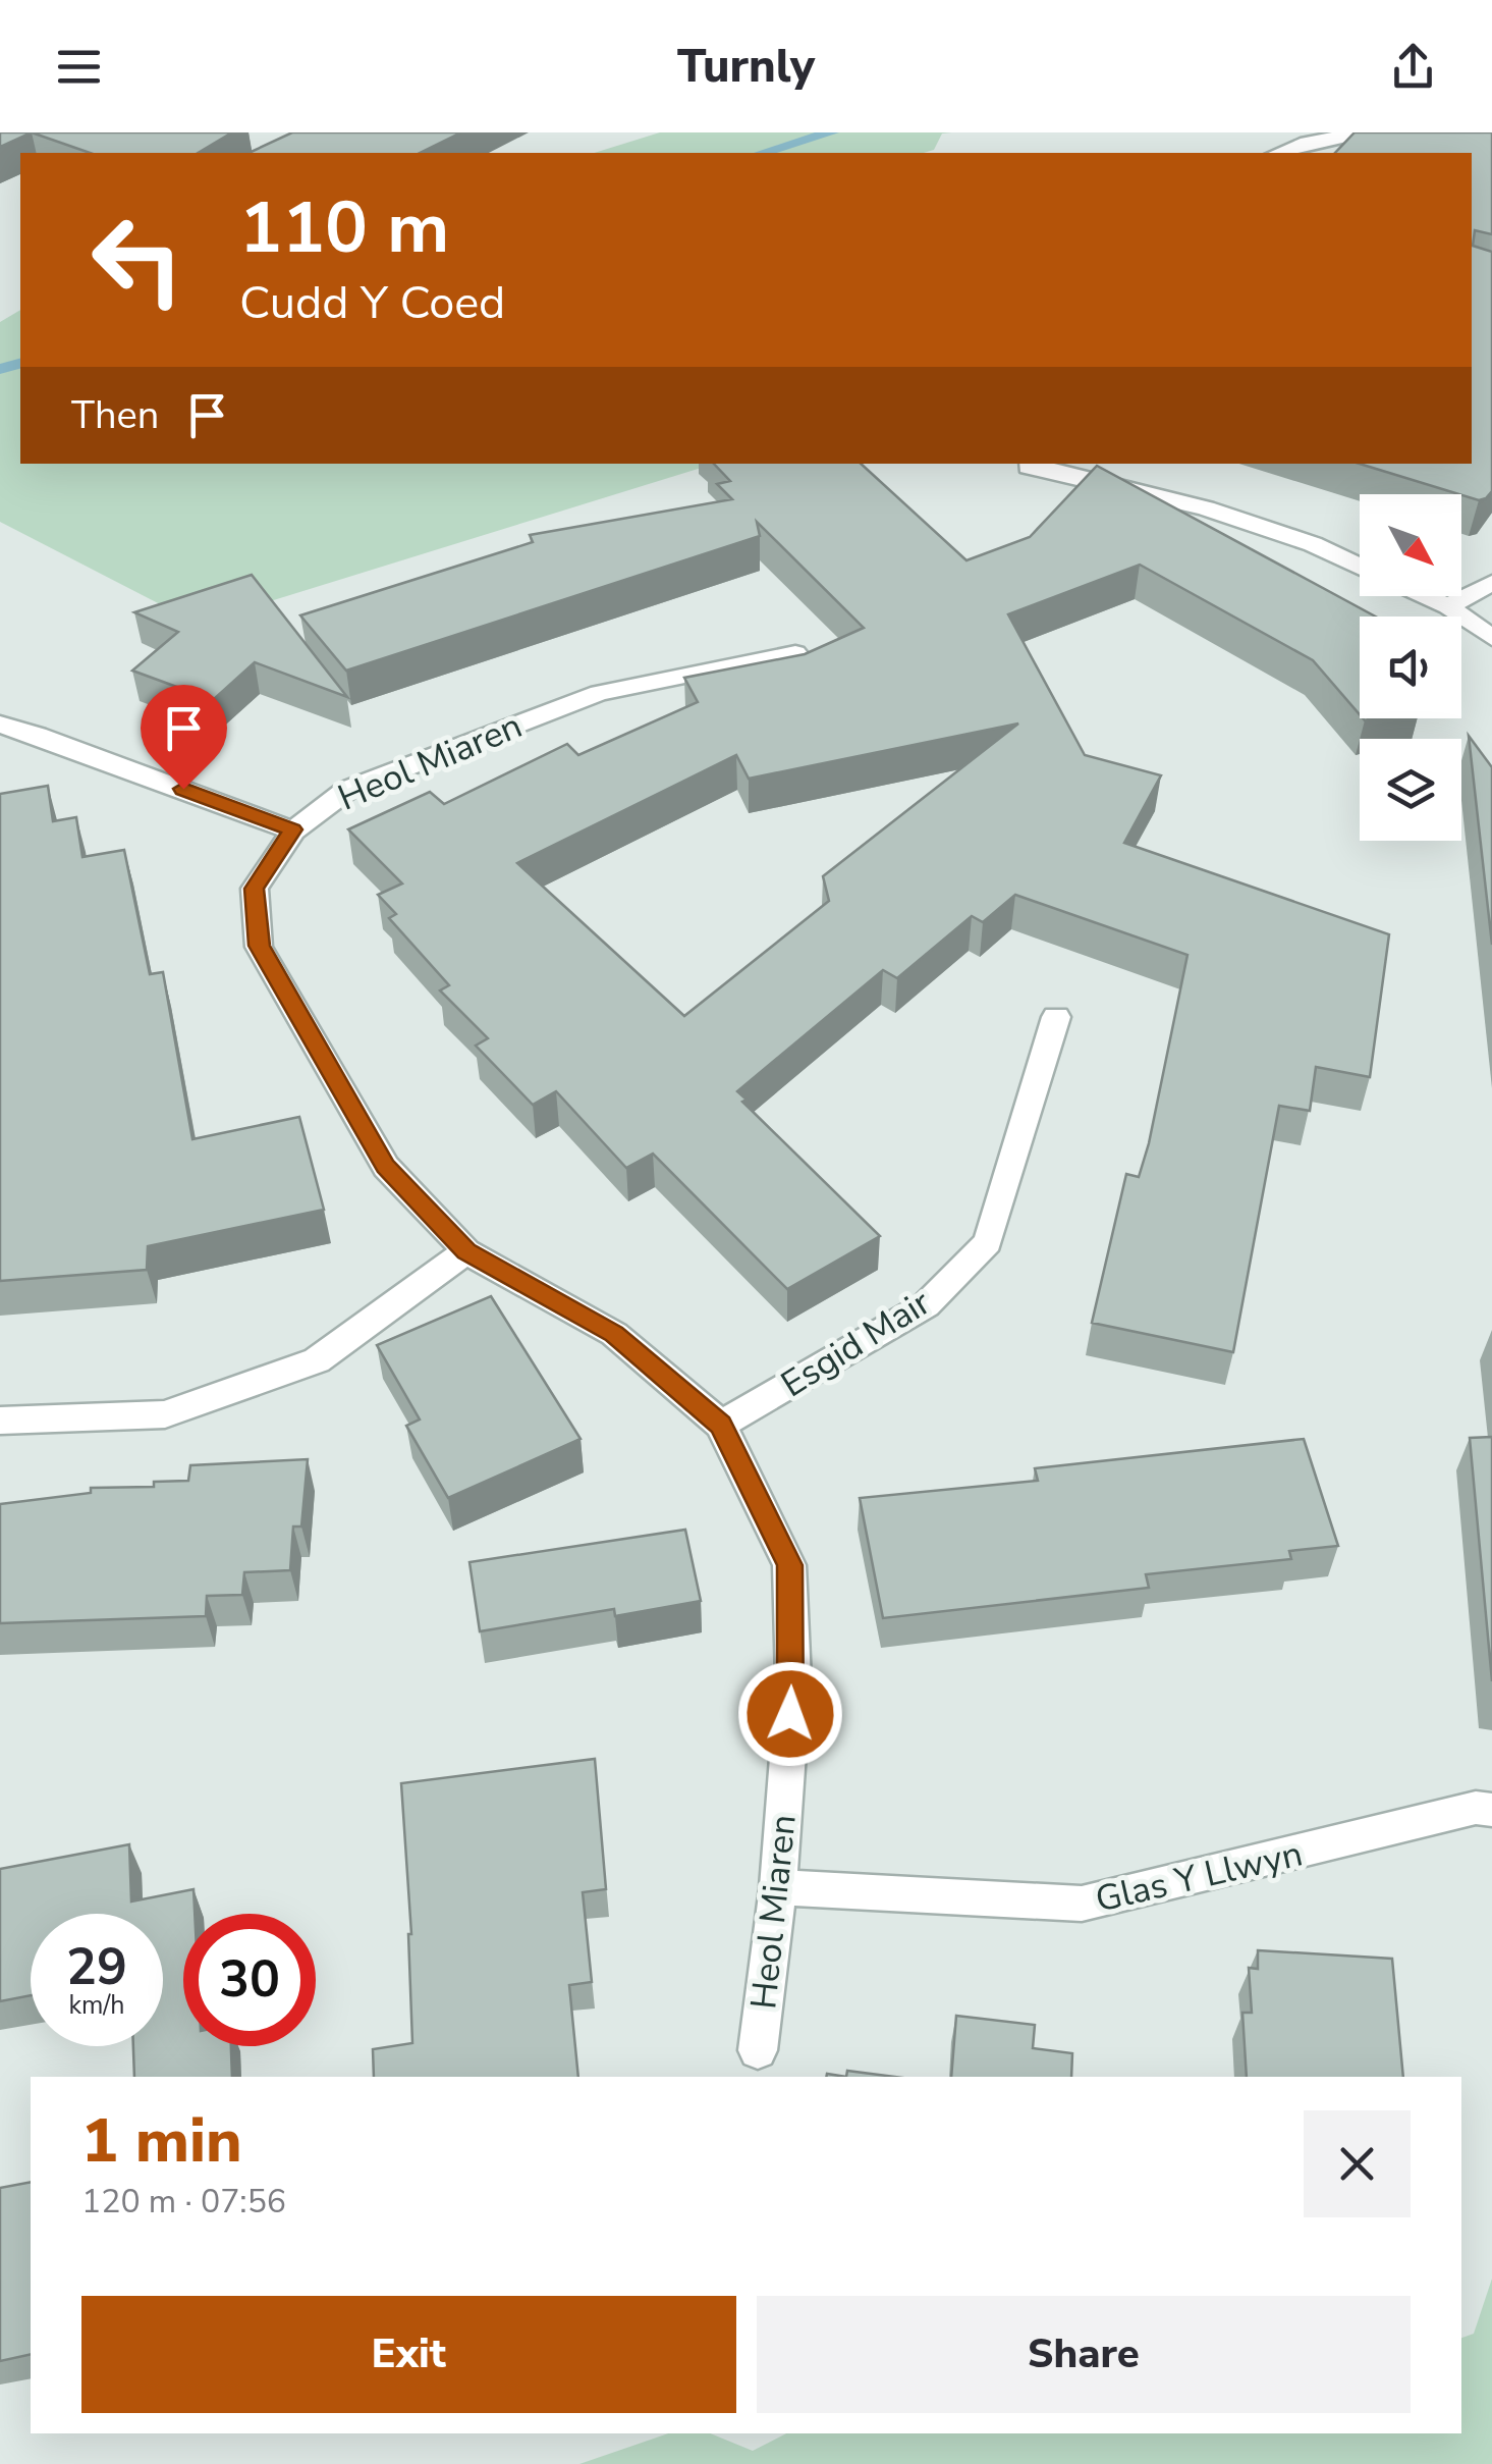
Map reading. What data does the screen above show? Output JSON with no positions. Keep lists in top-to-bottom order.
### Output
{
  "streets": {
    "street": ["Heol Miaren", "Esgid Mair", "Glas Y Llwyn"]
  },
  "crossings": [
    ["Heol Miaren", "Esgid Mair"],
    ["Heol Miaren", "Glas Y Llwyn"]
  ],
  "north": "bottom right",
  "page": {
    "header": "Turnly",
    "turn": ["110 m", "Cudd Y Coed"],
    "then": "Then",
    "speed": "29 km/h",
    "limit": "30",
    "heading": ["1 min", "120 m · 07:56"],
    "buttons": ["Exit", "Share"]
  }
}
